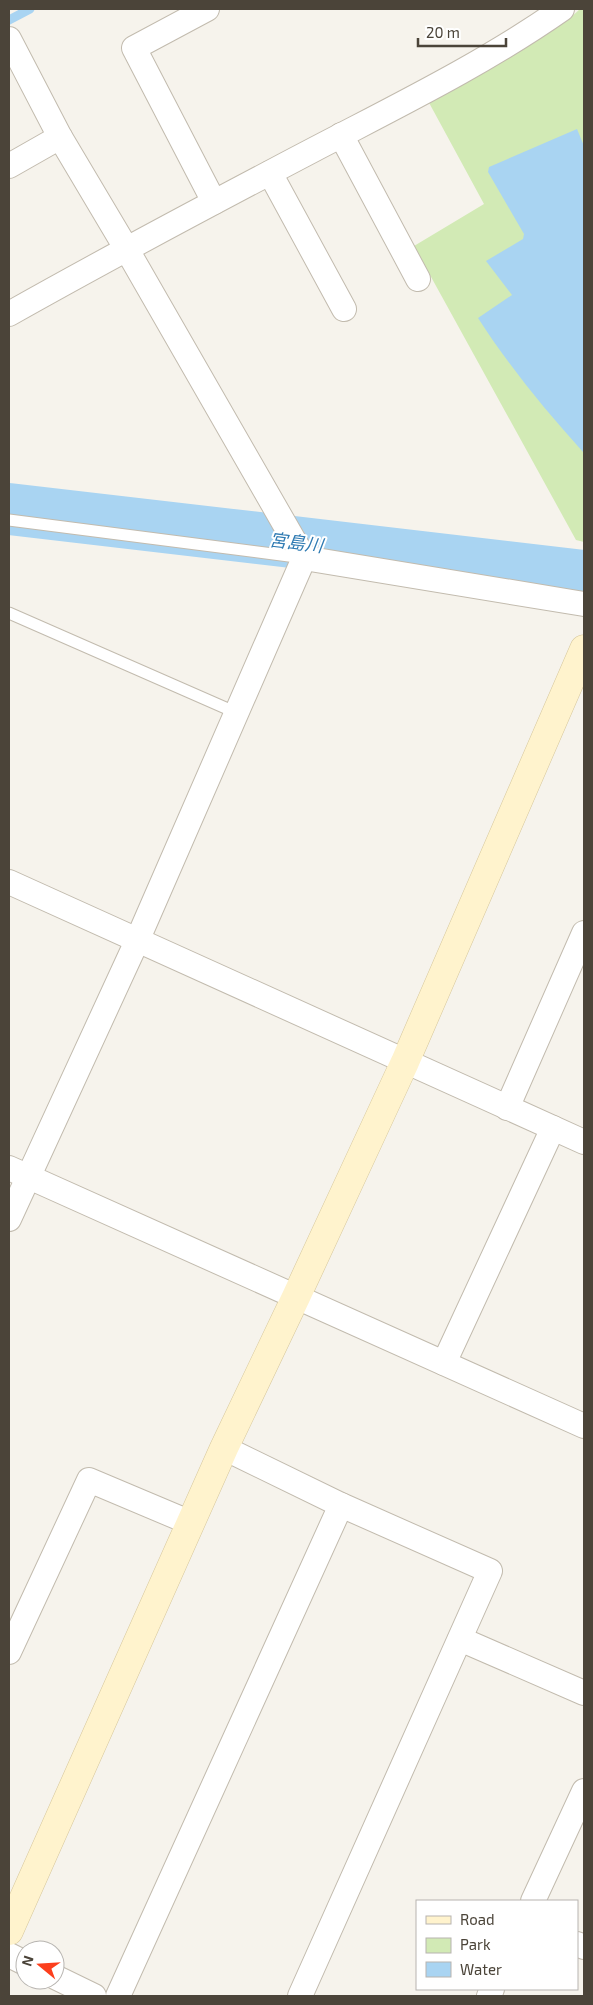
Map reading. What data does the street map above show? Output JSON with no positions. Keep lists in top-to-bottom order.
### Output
{
  "water": ["宮島川"],
  "legend": ["Road", "Park", "Water"],
  "scale_bar": "20 m",
  "north": "left"
}
